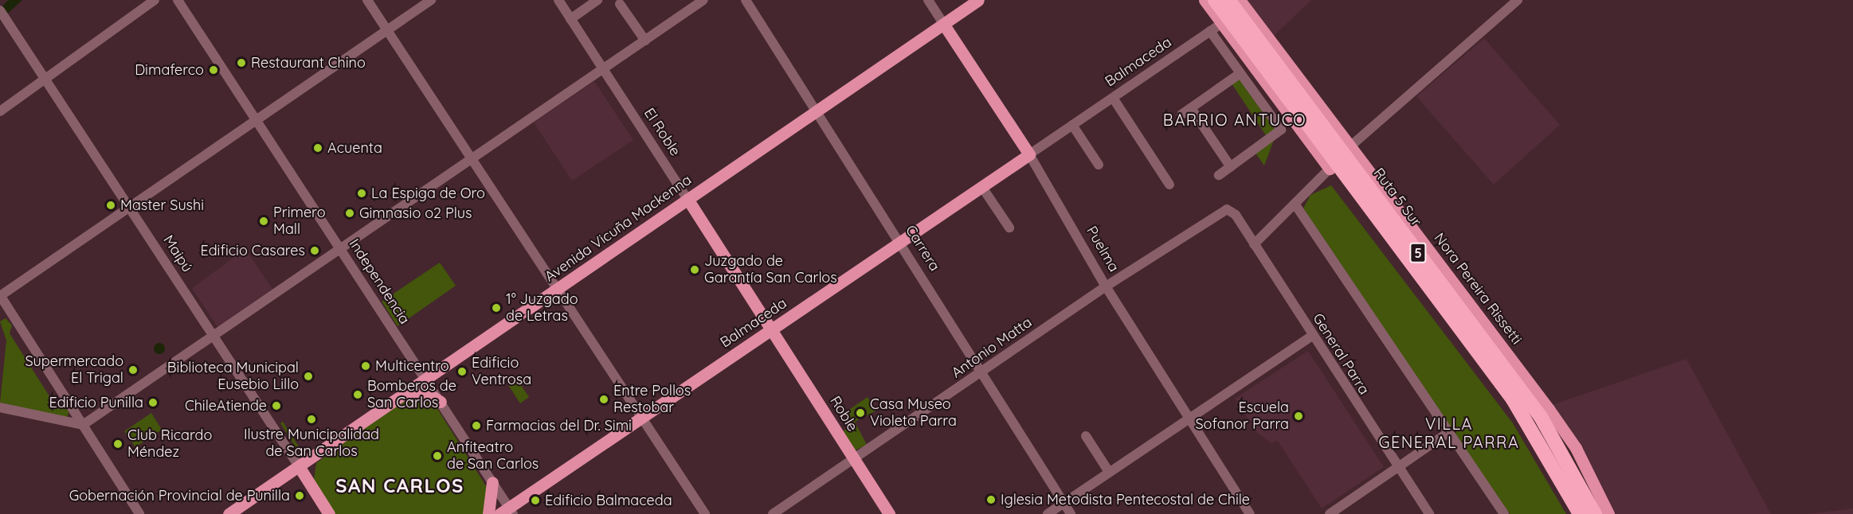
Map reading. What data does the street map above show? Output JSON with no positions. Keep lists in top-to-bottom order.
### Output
{
  "streets": {
    "highway": ["Ruta 5 Sur", "5"],
    "main road": [
      "Balmaceda",
      "El Roble",
      "Avenida Vicuña Mackenna",
      "Puelma",
      "Maipú",
      "Nora Pereira Rissetti",
      "Roble"
    ],
    "street": [
      "Carrera",
      "Independencia",
      "Antonio Matta",
      "General Parra"
    ]
  },
  "crossings": [
    ["Balmaceda", "El Roble"],
    ["Balmaceda", "Carrera"],
    ["Balmaceda", "Puelma"],
    ["Balmaceda", "Independencia"],
    ["Balmaceda", "Roble"],
    ["El Roble", "Avenida Vicuña Mackenna"],
    ["El Roble", "Roble"],
    ["Avenida Vicuña Mackenna", "Carrera"],
    ["Avenida Vicuña Mackenna", "Puelma"],
    ["Avenida Vicuña Mackenna", "Maipú"],
    ["Avenida Vicuña Mackenna", "Independencia"],
    ["Carrera", "Antonio Matta"],
    ["Puelma", "Antonio Matta"],
    ["Antonio Matta", "General Parra"],
    ["Antonio Matta", "Roble"]
  ],
  "districts": ["BARRIO ANTUCO", "VILLA GENERAL PARRA", "SAN CARLOS"],
  "places": [
    "Restaurant Chino",
    "Dimaferco",
    "Acuenta",
    "La Espiga de Oro",
    "Master Sushi",
    "Gimnasio o2 Plus",
    "Primero Mall",
    "Edificio Casares",
    "Juzgado de Garantía San Carlos",
    "1° Juzgado de Letras",
    "Multicentro",
    "Supermercado El Trigal",
    "Edificio Ventrosa",
    "Biblioteca Municipal Eusebio Lillo",
    "Bomberos de San Carlos",
    "Entre Pollos Restobar",
    "Edificio Punilla",
    "ChileAtiende",
    "Casa Museo Violeta Parra",
    "Escuela Sofanor Parra",
    "Ilustre Municipalidad de San Carlos",
    "Farmacias del Dr. Simi",
    "Club Ricardo Méndez",
    "Anfiteatro de San Carlos",
    "Gobernación Provincial de Punilla",
    "Iglesia Metodista Pentecostal de Chile",
    "Edificio Balmaceda"
  ]
}
